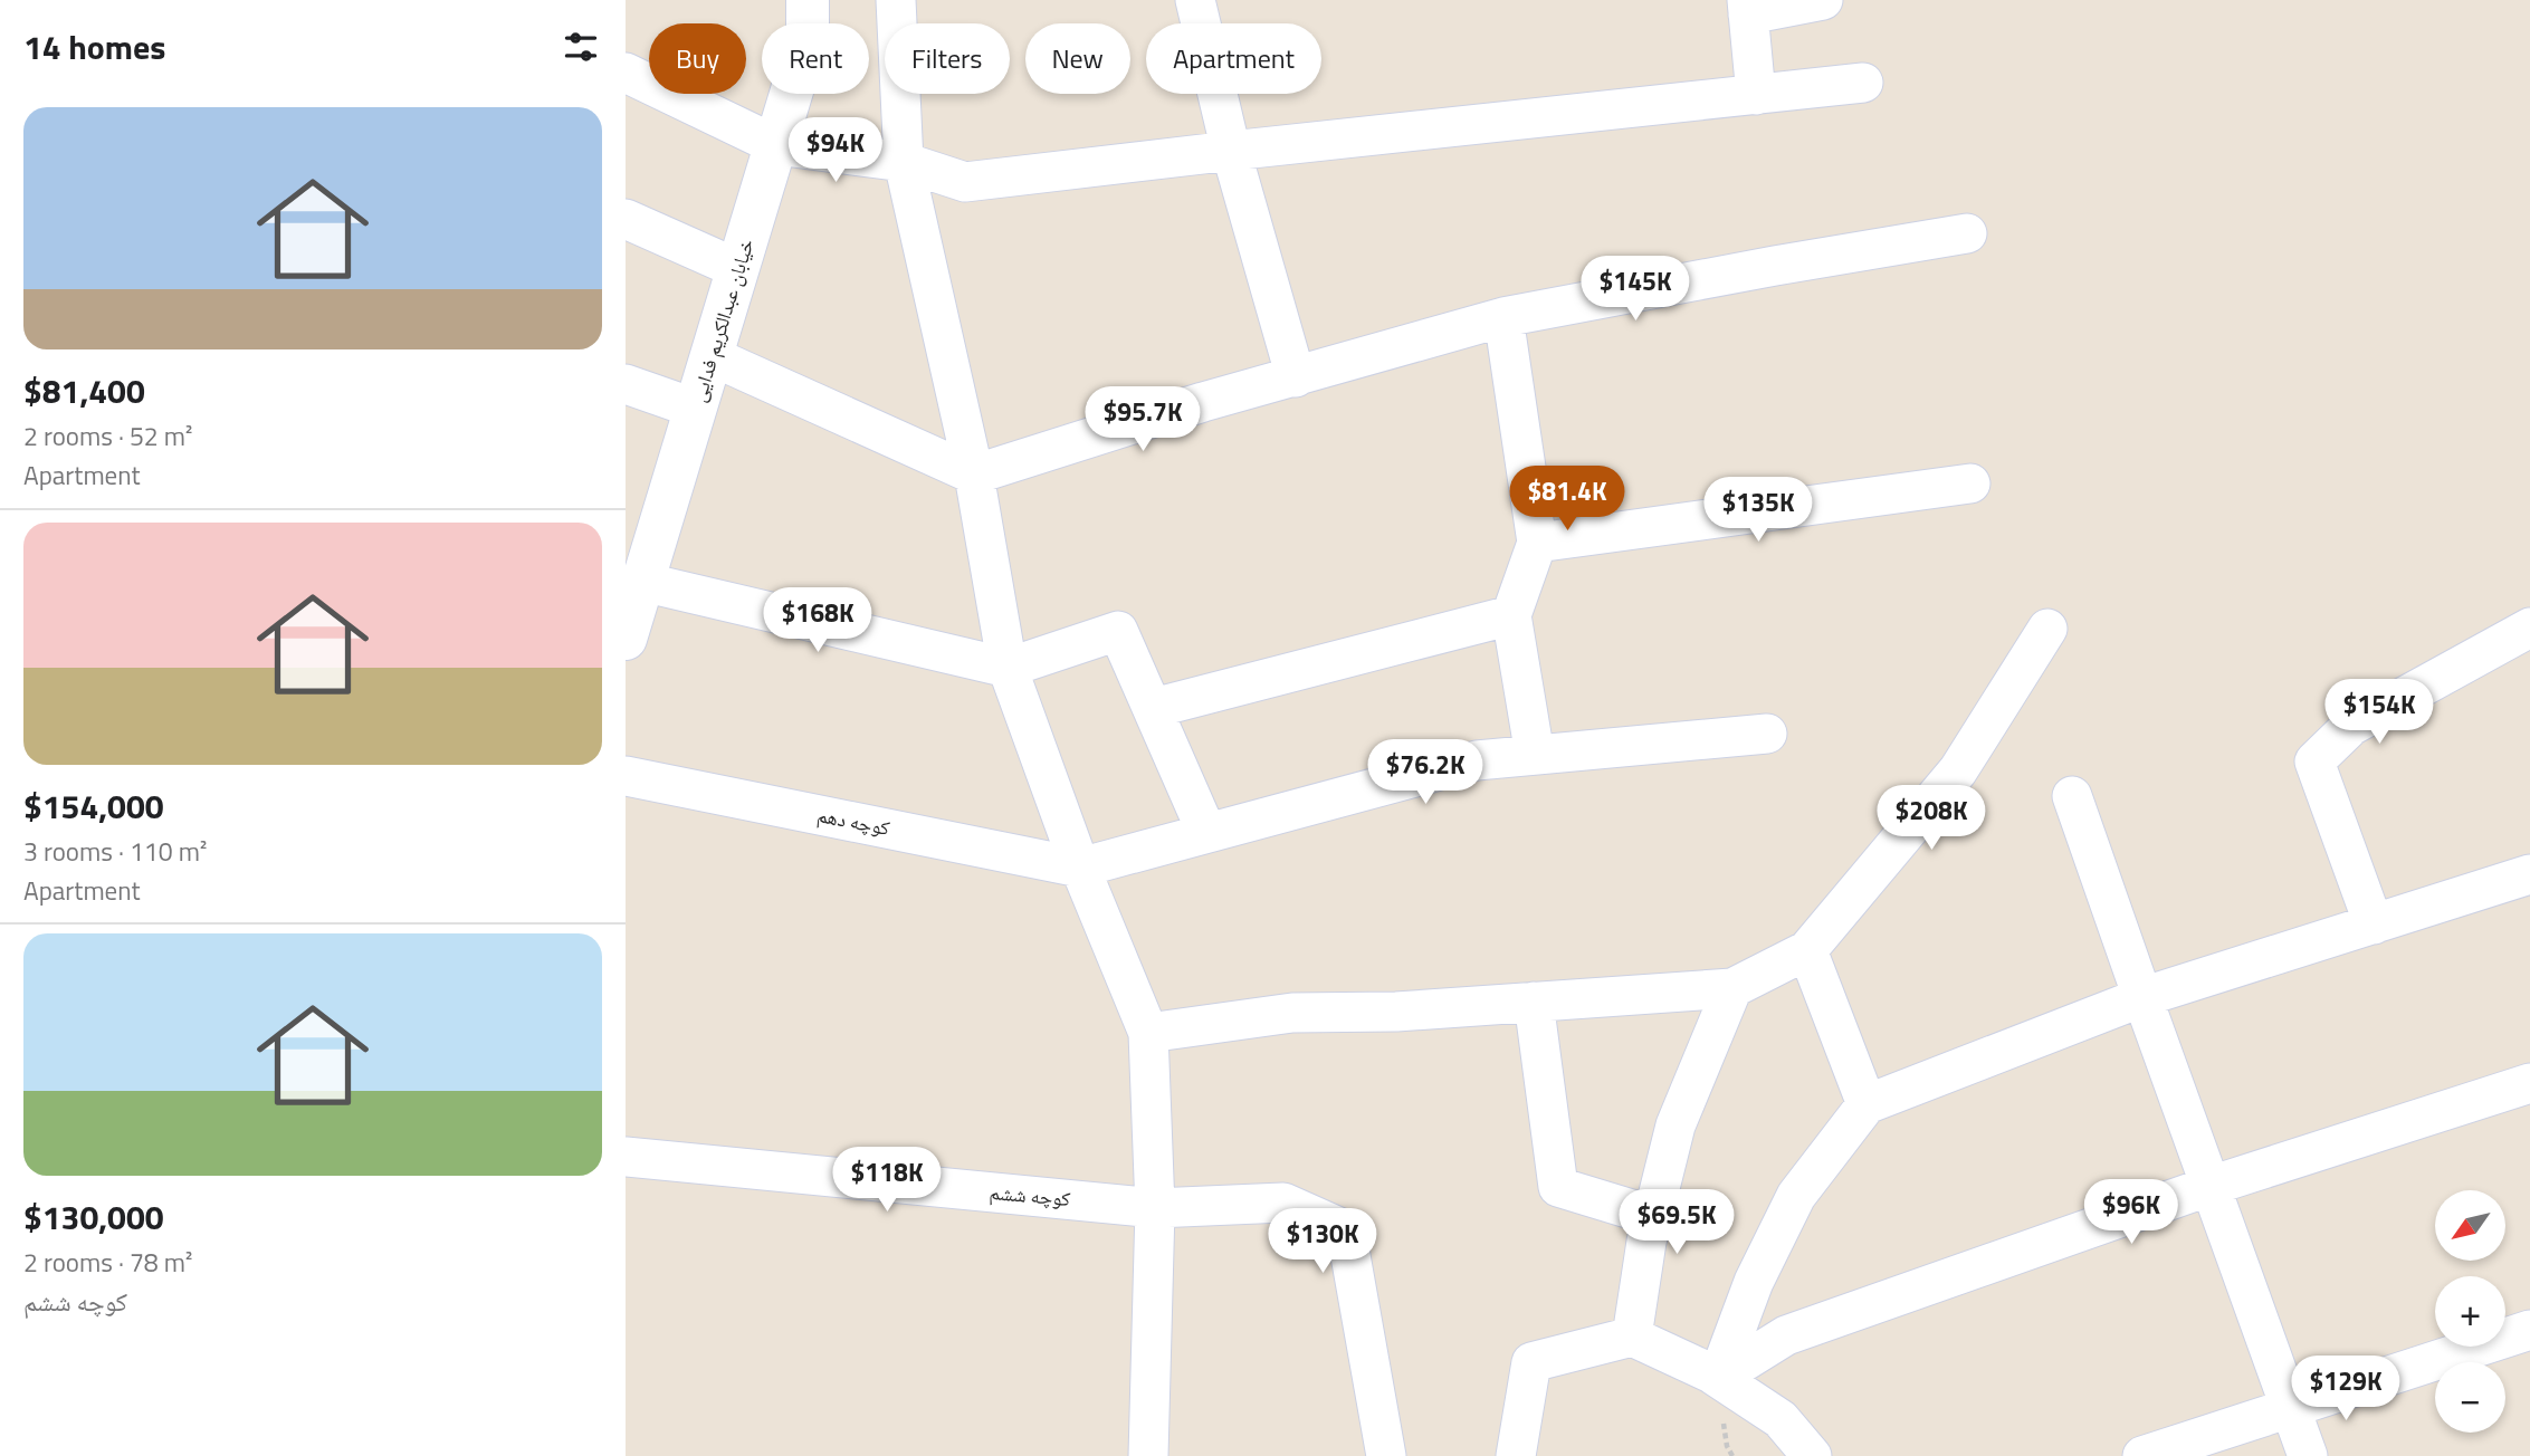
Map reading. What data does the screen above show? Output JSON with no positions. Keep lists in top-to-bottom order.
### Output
{
  "streets": {
    "street": ["خیابان عبدالکریم فدایی", "کوچه دهم", "کوچه ششم"]
  },
  "north": "bottom left",
  "page": {
    "heading": "14 homes",
    "chip": [
      "Buy",
      "Rent",
      "Filters",
      "New",
      "Apartment"
    ],
    "list": [
      {
        "name": "$81,400",
        "note": "2 rooms · 52 m² · Apartment"
      },
      {
        "name": "$154,000",
        "note": "3 rooms · 110 m² · Apartment"
      },
      {
        "name": "$130,000",
        "note": "2 rooms · 78 m² · کوچه ششم"
      }
    ],
    "price": [
      "$94K",
      "$145K",
      "$95.7K",
      "$81.4K",
      "$135K",
      "$168K",
      "$154K",
      "$76.2K",
      "$208K",
      "$118K",
      "$96K",
      "$69.5K",
      "$130K",
      "$129K"
    ],
    "map_buttons": ["+", "−"]
  }
}
